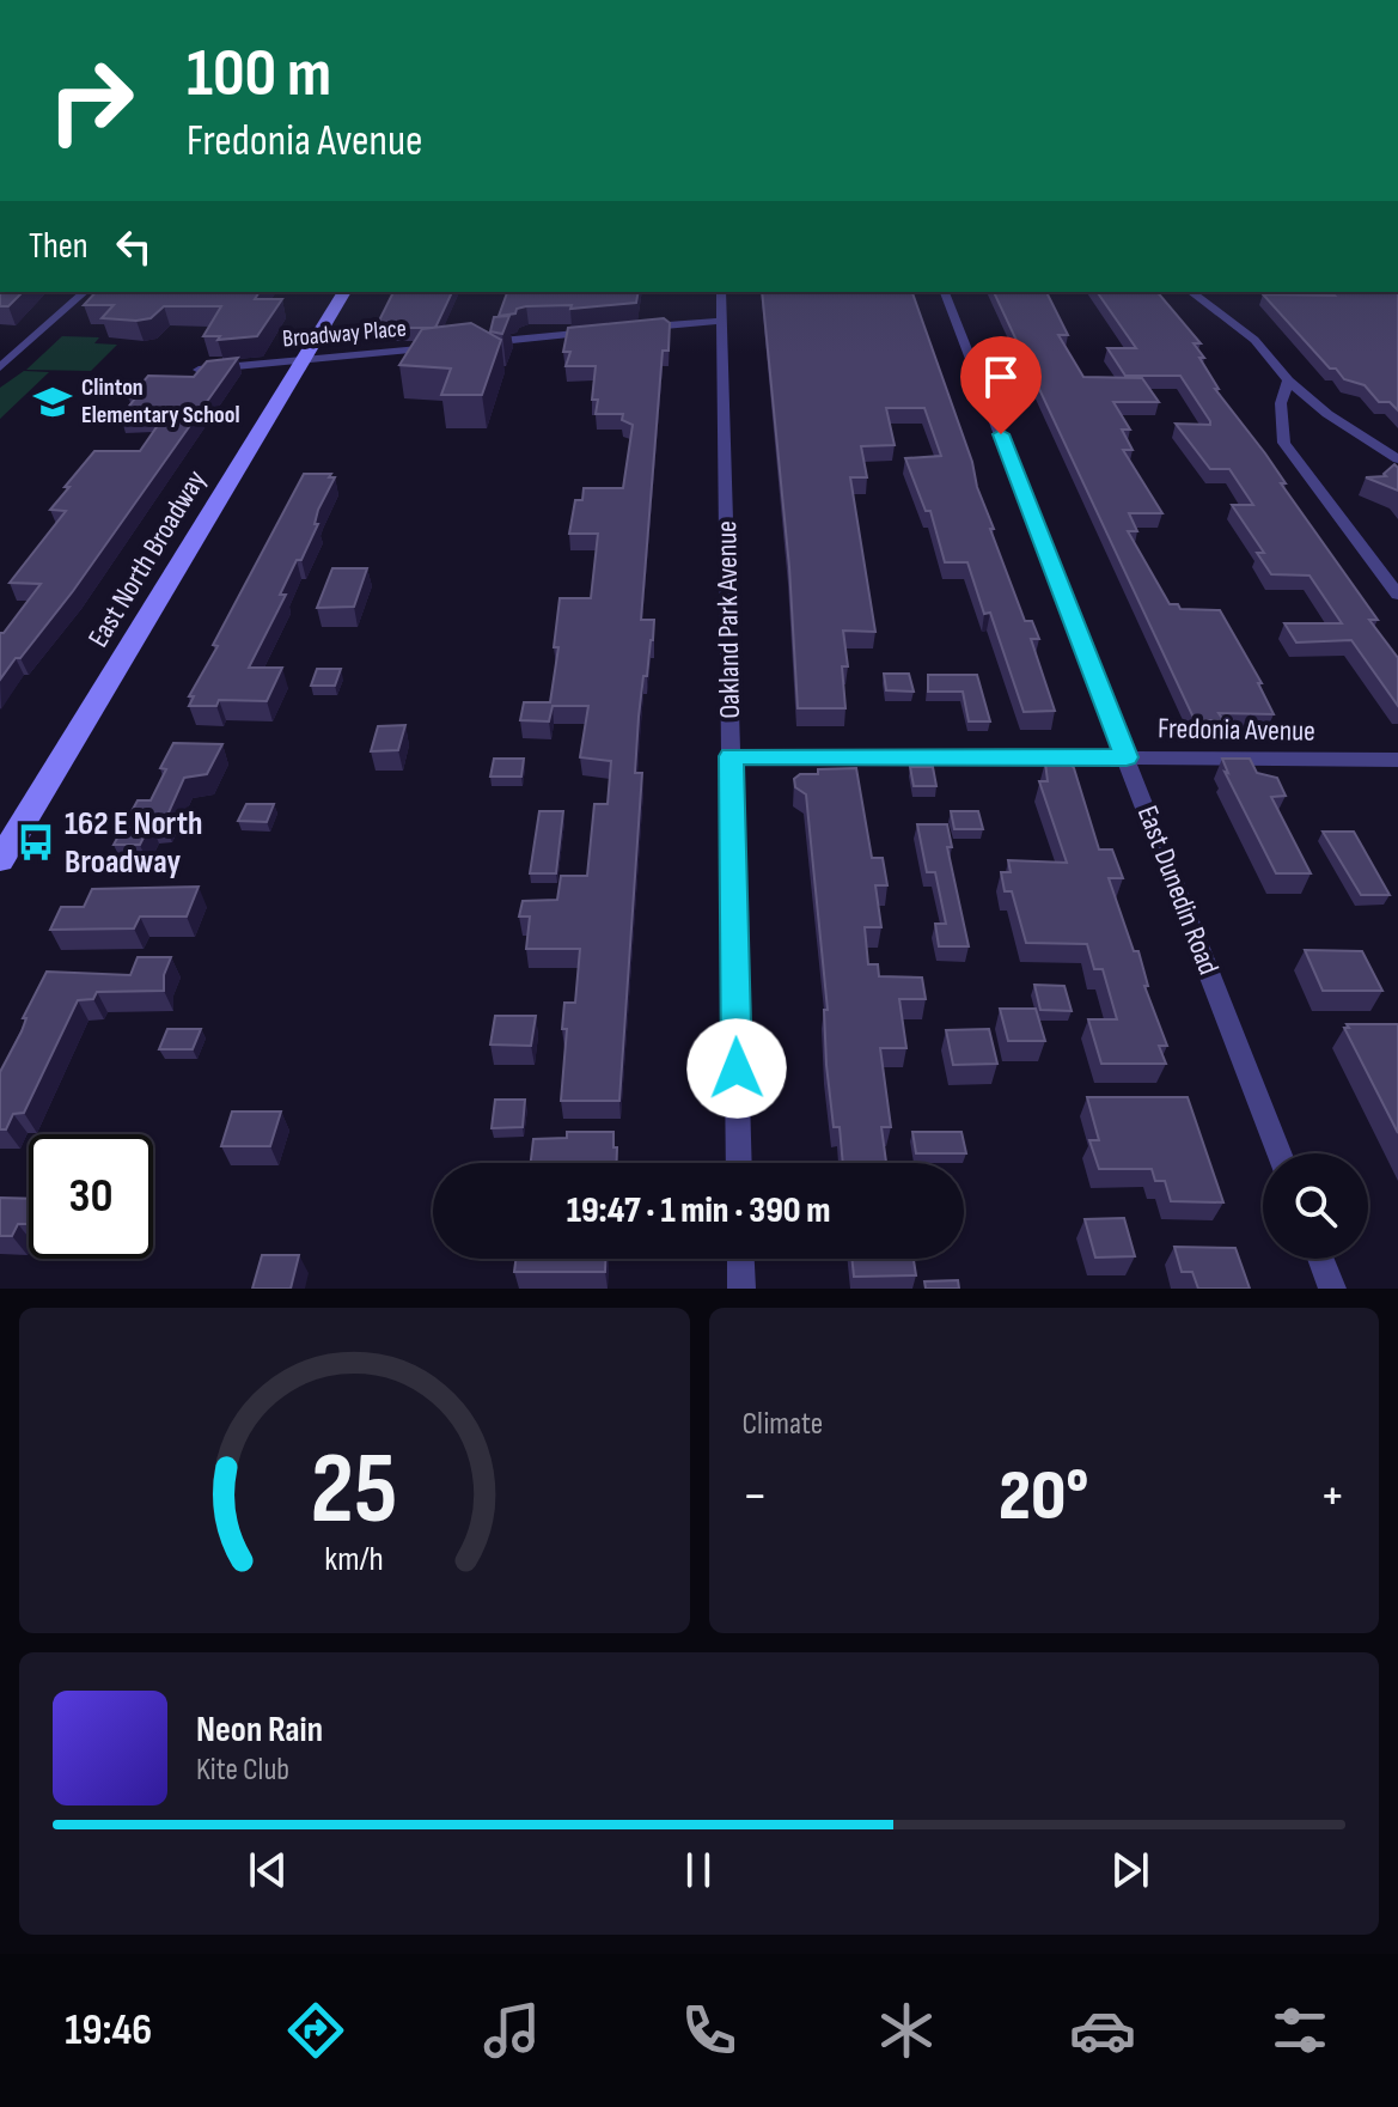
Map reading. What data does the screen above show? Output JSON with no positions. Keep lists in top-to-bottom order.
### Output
{
  "streets": {
    "main road": ["East North Broadway"],
    "street": [
      "Broadway Place",
      "Oakland Park Avenue",
      "Fredonia Avenue",
      "East Dunedin Road"
    ]
  },
  "crossings": [
    ["Broadway Place", "East North Broadway"],
    ["Oakland Park Avenue", "Fredonia Avenue"],
    ["Fredonia Avenue", "East Dunedin Road"]
  ],
  "places": {
    "school or university": ["Clinton Elementary School"],
    "bus stop": ["162 E North Broadway"]
  },
  "page": {
    "turn": ["100 m", "Fredonia Avenue"],
    "then": "Then",
    "limit": "30",
    "trip": "19:47 · 1 min · 390 m",
    "tile": "Climate",
    "heat": ["−", "20°", "+"],
    "song": ["Neon Rain", "Kite Club"],
    "tabs": "19:46",
    "gauge": ["25", "km/h"]
  }
}
